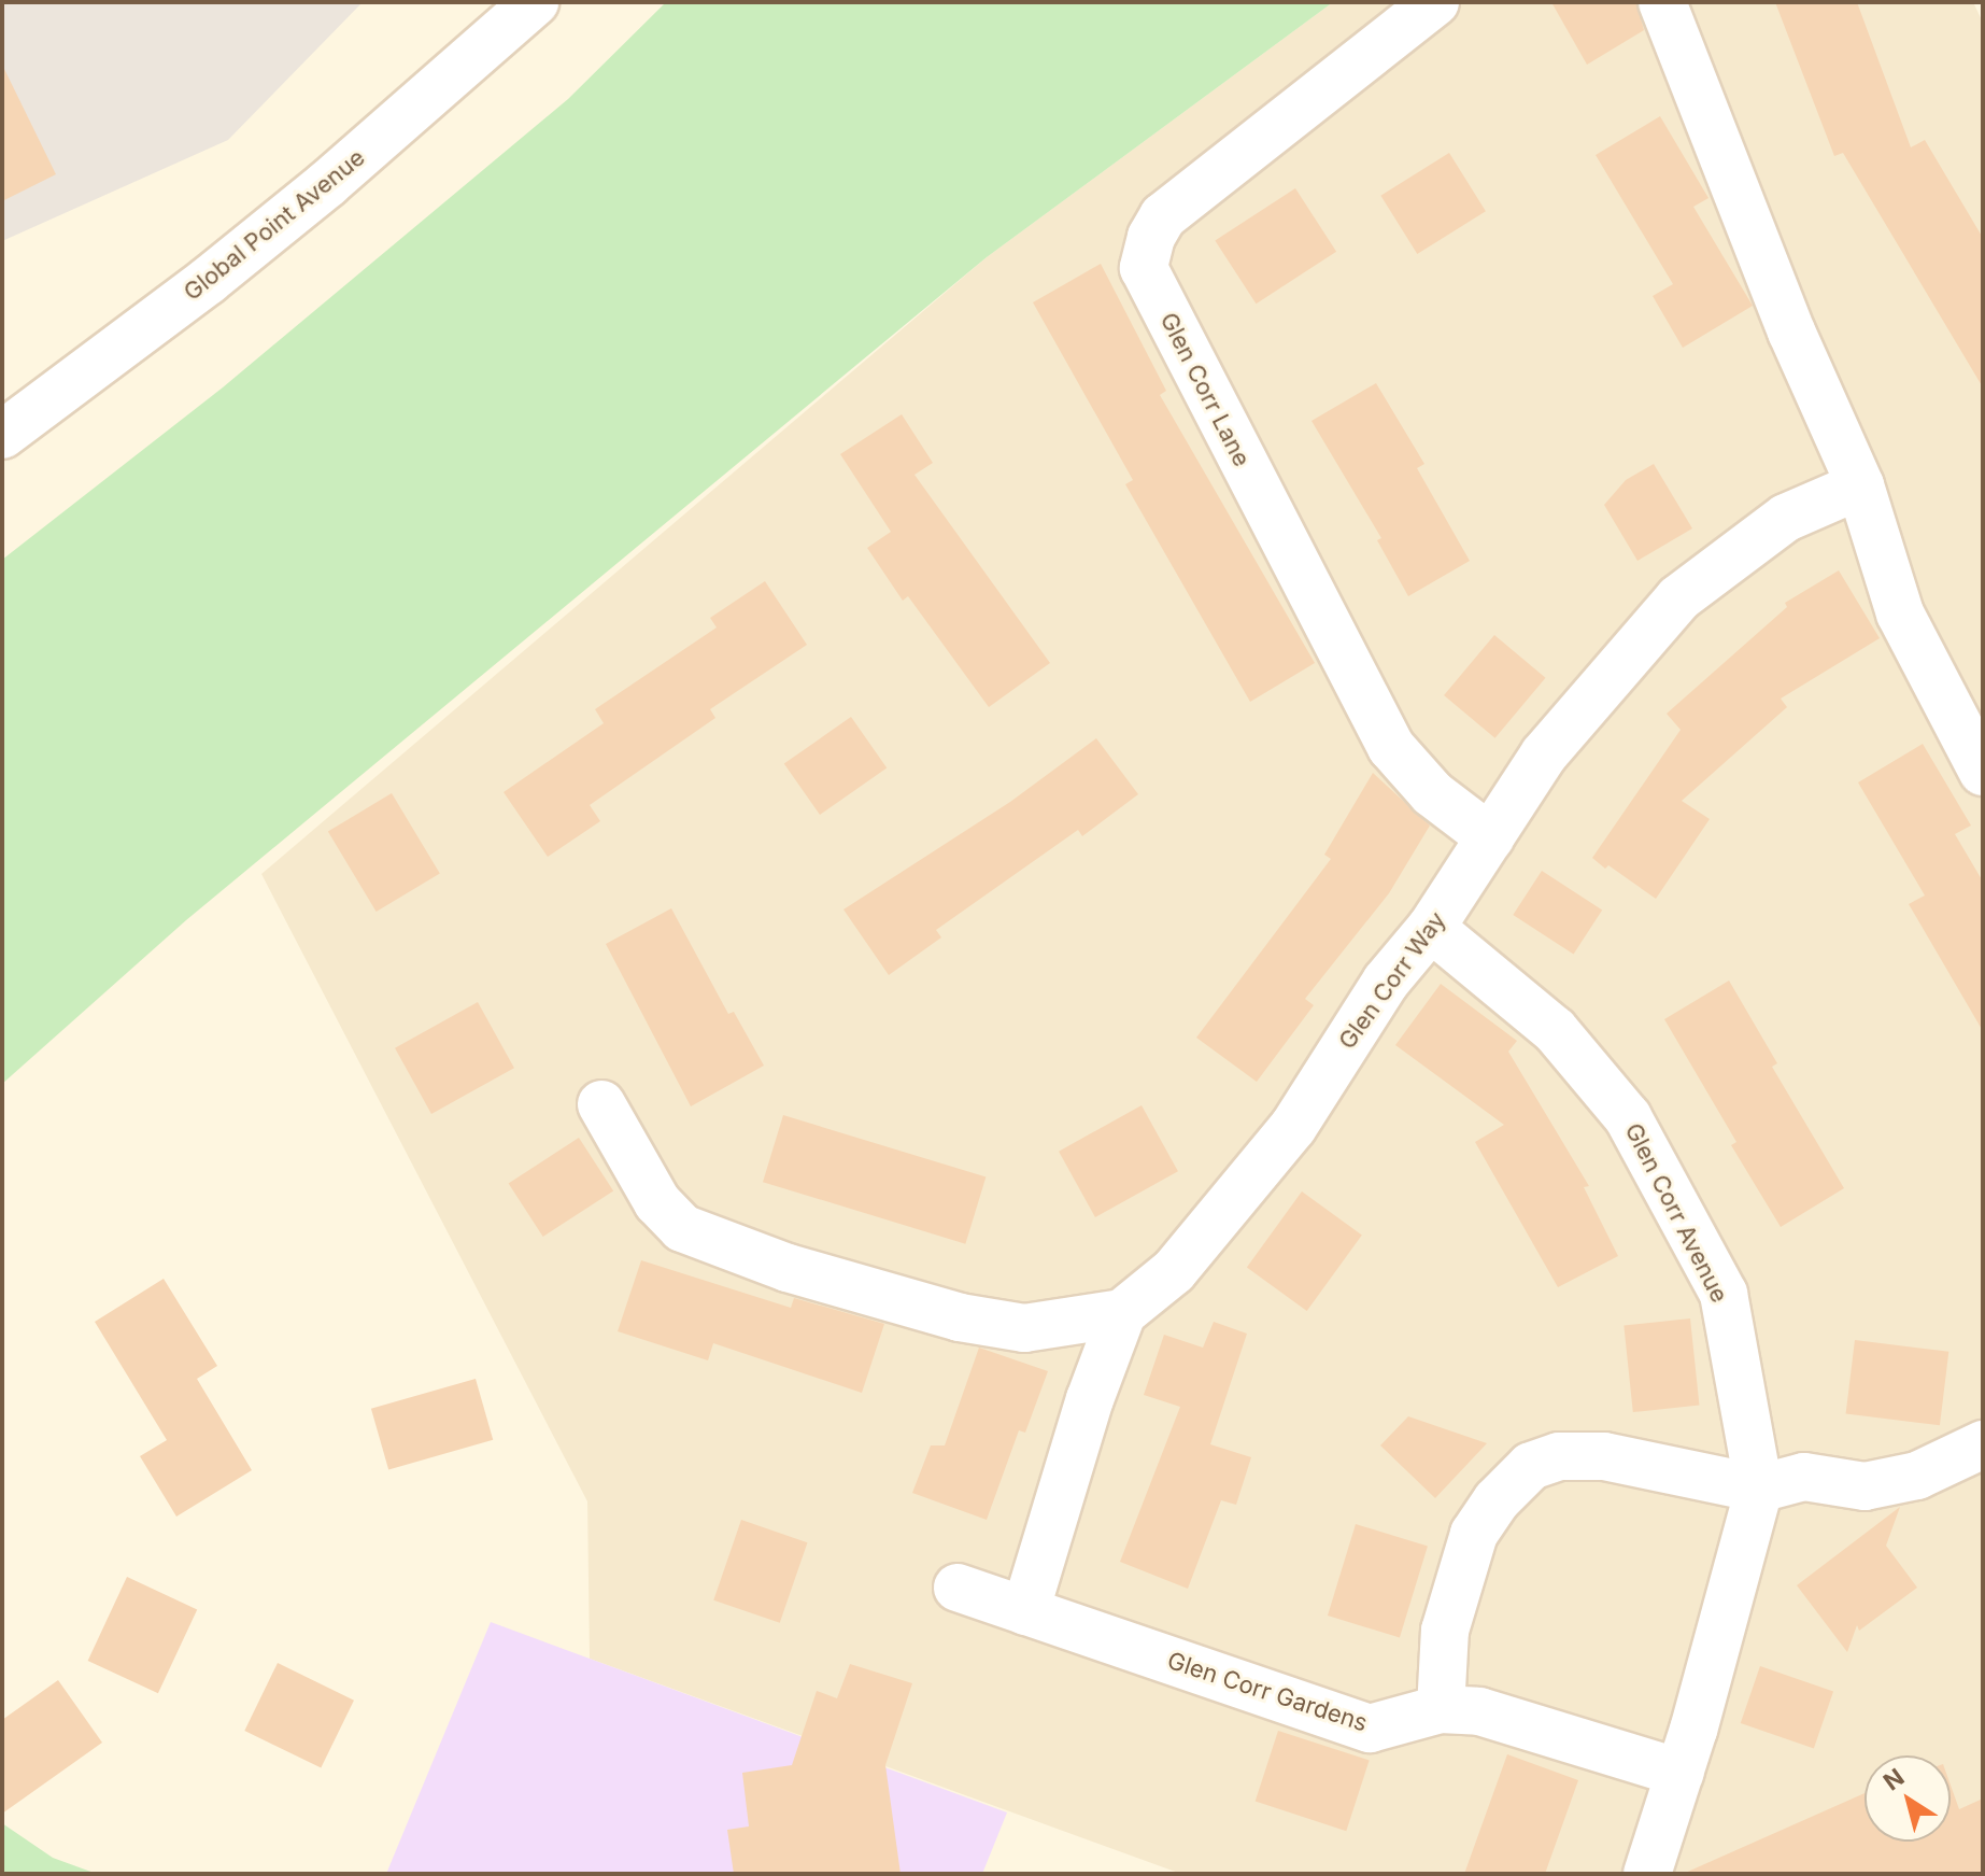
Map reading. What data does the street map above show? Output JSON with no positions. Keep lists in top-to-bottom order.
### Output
{
  "streets": {
    "street": [
      "Global Point Avenue",
      "Glen Corr Lane",
      "Glen Corr Way",
      "Glen Corr Avenue",
      "Glen Corr Gardens"
    ]
  },
  "crossings": [
    ["Glen Corr Lane", "Glen Corr Way"],
    ["Glen Corr Way", "Glen Corr Avenue"],
    ["Glen Corr Avenue", "Glen Corr Gardens"]
  ],
  "north": "top left"
}
